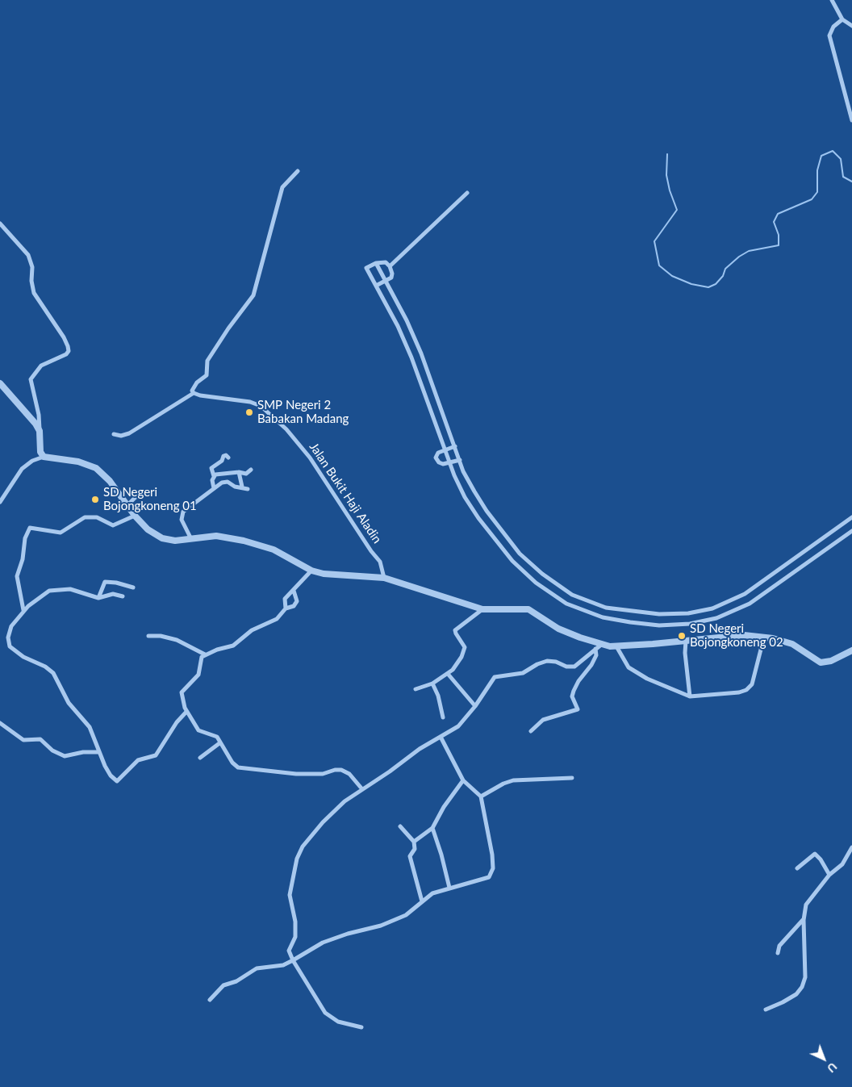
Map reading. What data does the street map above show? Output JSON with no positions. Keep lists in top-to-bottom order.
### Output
{
  "streets": {
    "street": ["Jalan Bukit Haji Aladin"]
  },
  "places": ["SMP Negeri 2 Babakan Madang", "SD Negeri Bojongkoneng 01", "SD Negeri Bojongkoneng 02"],
  "north": "bottom right"
}
